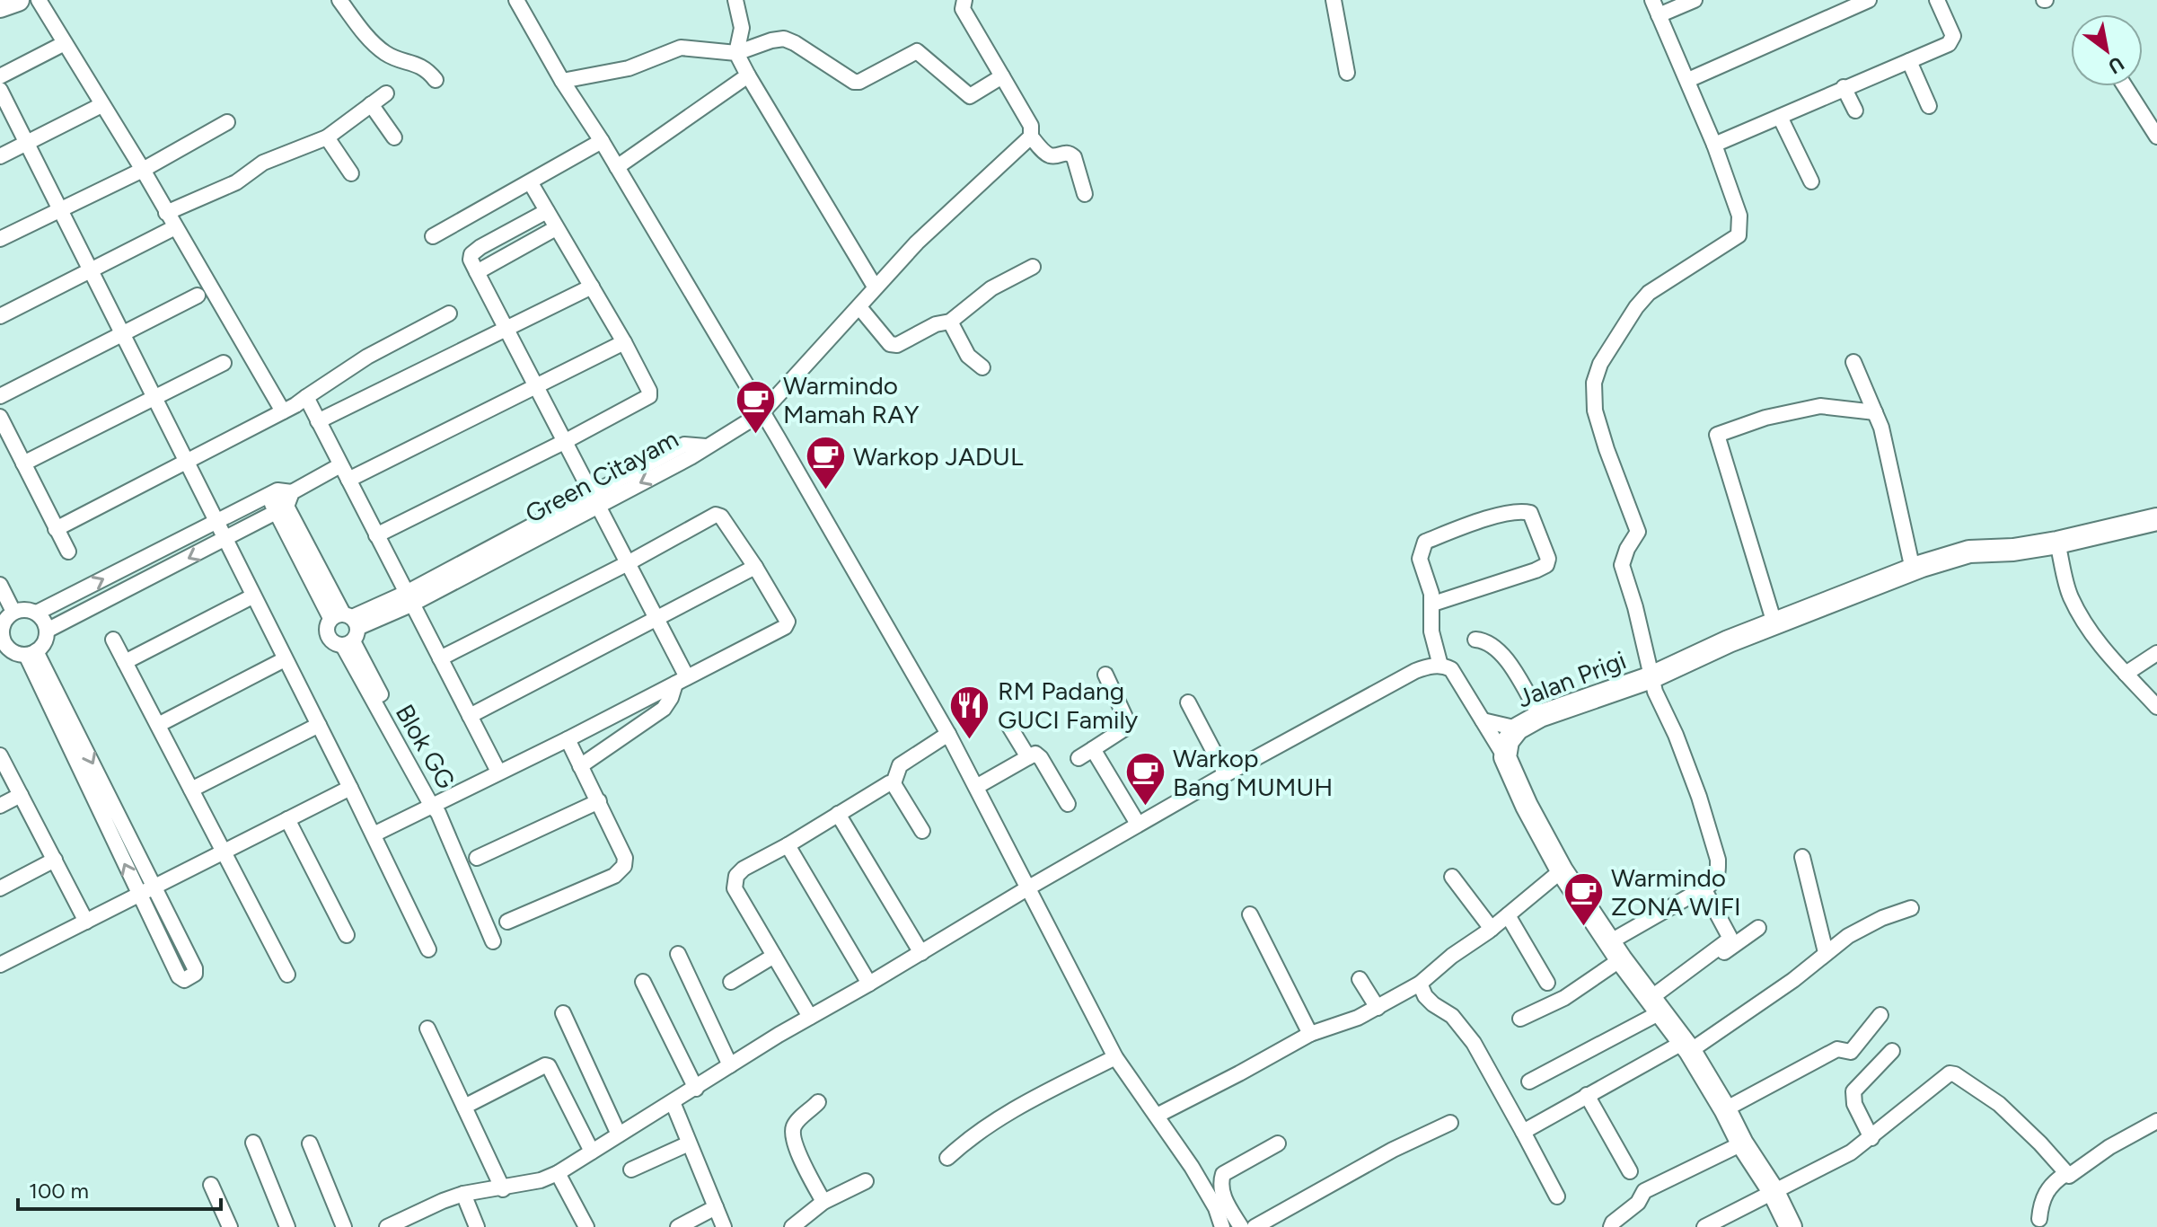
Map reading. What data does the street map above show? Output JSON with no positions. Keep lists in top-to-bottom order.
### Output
{
  "streets": {
    "street": ["Green Citayam", "Jalan Prigi", "Blok GG"]
  },
  "crossings": [
    ["Green Citayam", "Blok GG"]
  ],
  "places": {
    "cafe": [
      "Warmindo Mamah RAY",
      "Warkop JADUL",
      "Warkop Bang MUMUH",
      "Warmindo ZONA WIFI"
    ],
    "restaurant": ["RM Padang GUCI Family"]
  },
  "scale_bar": "100 m",
  "north": "bottom right"
}
